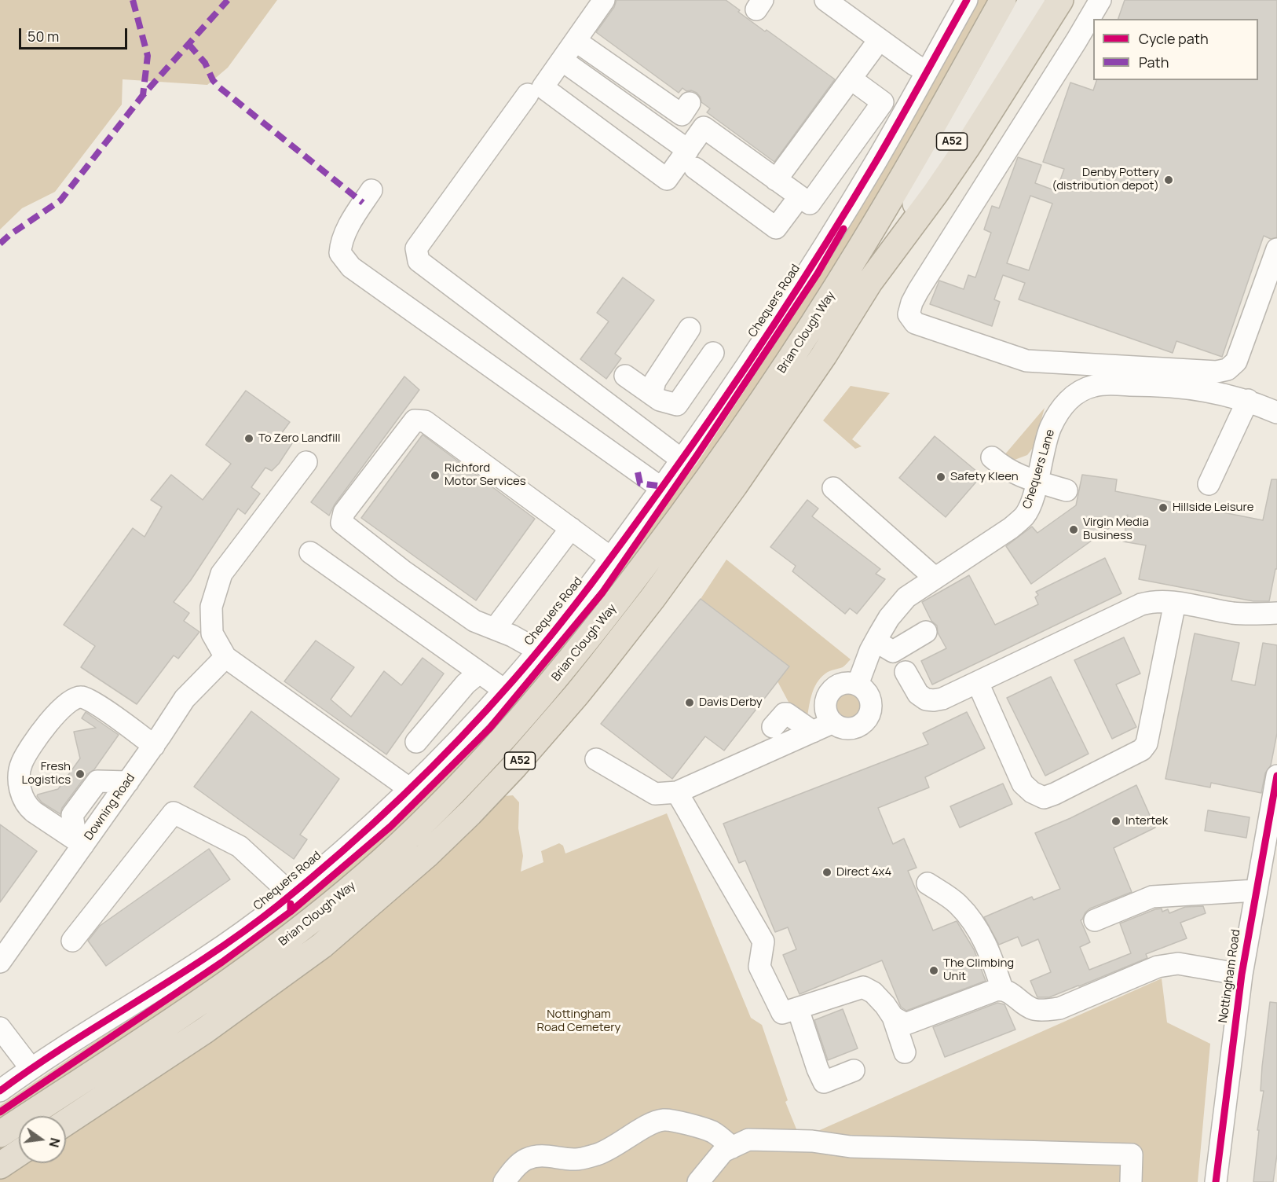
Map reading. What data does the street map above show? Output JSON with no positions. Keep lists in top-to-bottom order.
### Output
{
  "streets": {
    "highway": ["A52", "Brian Clough Way"],
    "street": [
      "Chequers Road",
      "Chequers Lane",
      "Downing Road",
      "Nottingham Road"
    ]
  },
  "parks": ["Nottingham Road Cemetery"],
  "places": [
    "Denby Pottery (distribution depot)",
    "To Zero Landfill",
    "Richford Motor Services",
    "Safety Kleen",
    "Hillside Leisure",
    "Virgin Media Business",
    "Davis Derby",
    "Fresh Logistics",
    "Intertek",
    "Direct 4x4",
    "The Climbing Unit"
  ],
  "legend": ["Cycle path", "Path"],
  "scale_bar": "50 m",
  "north": "right"
}
